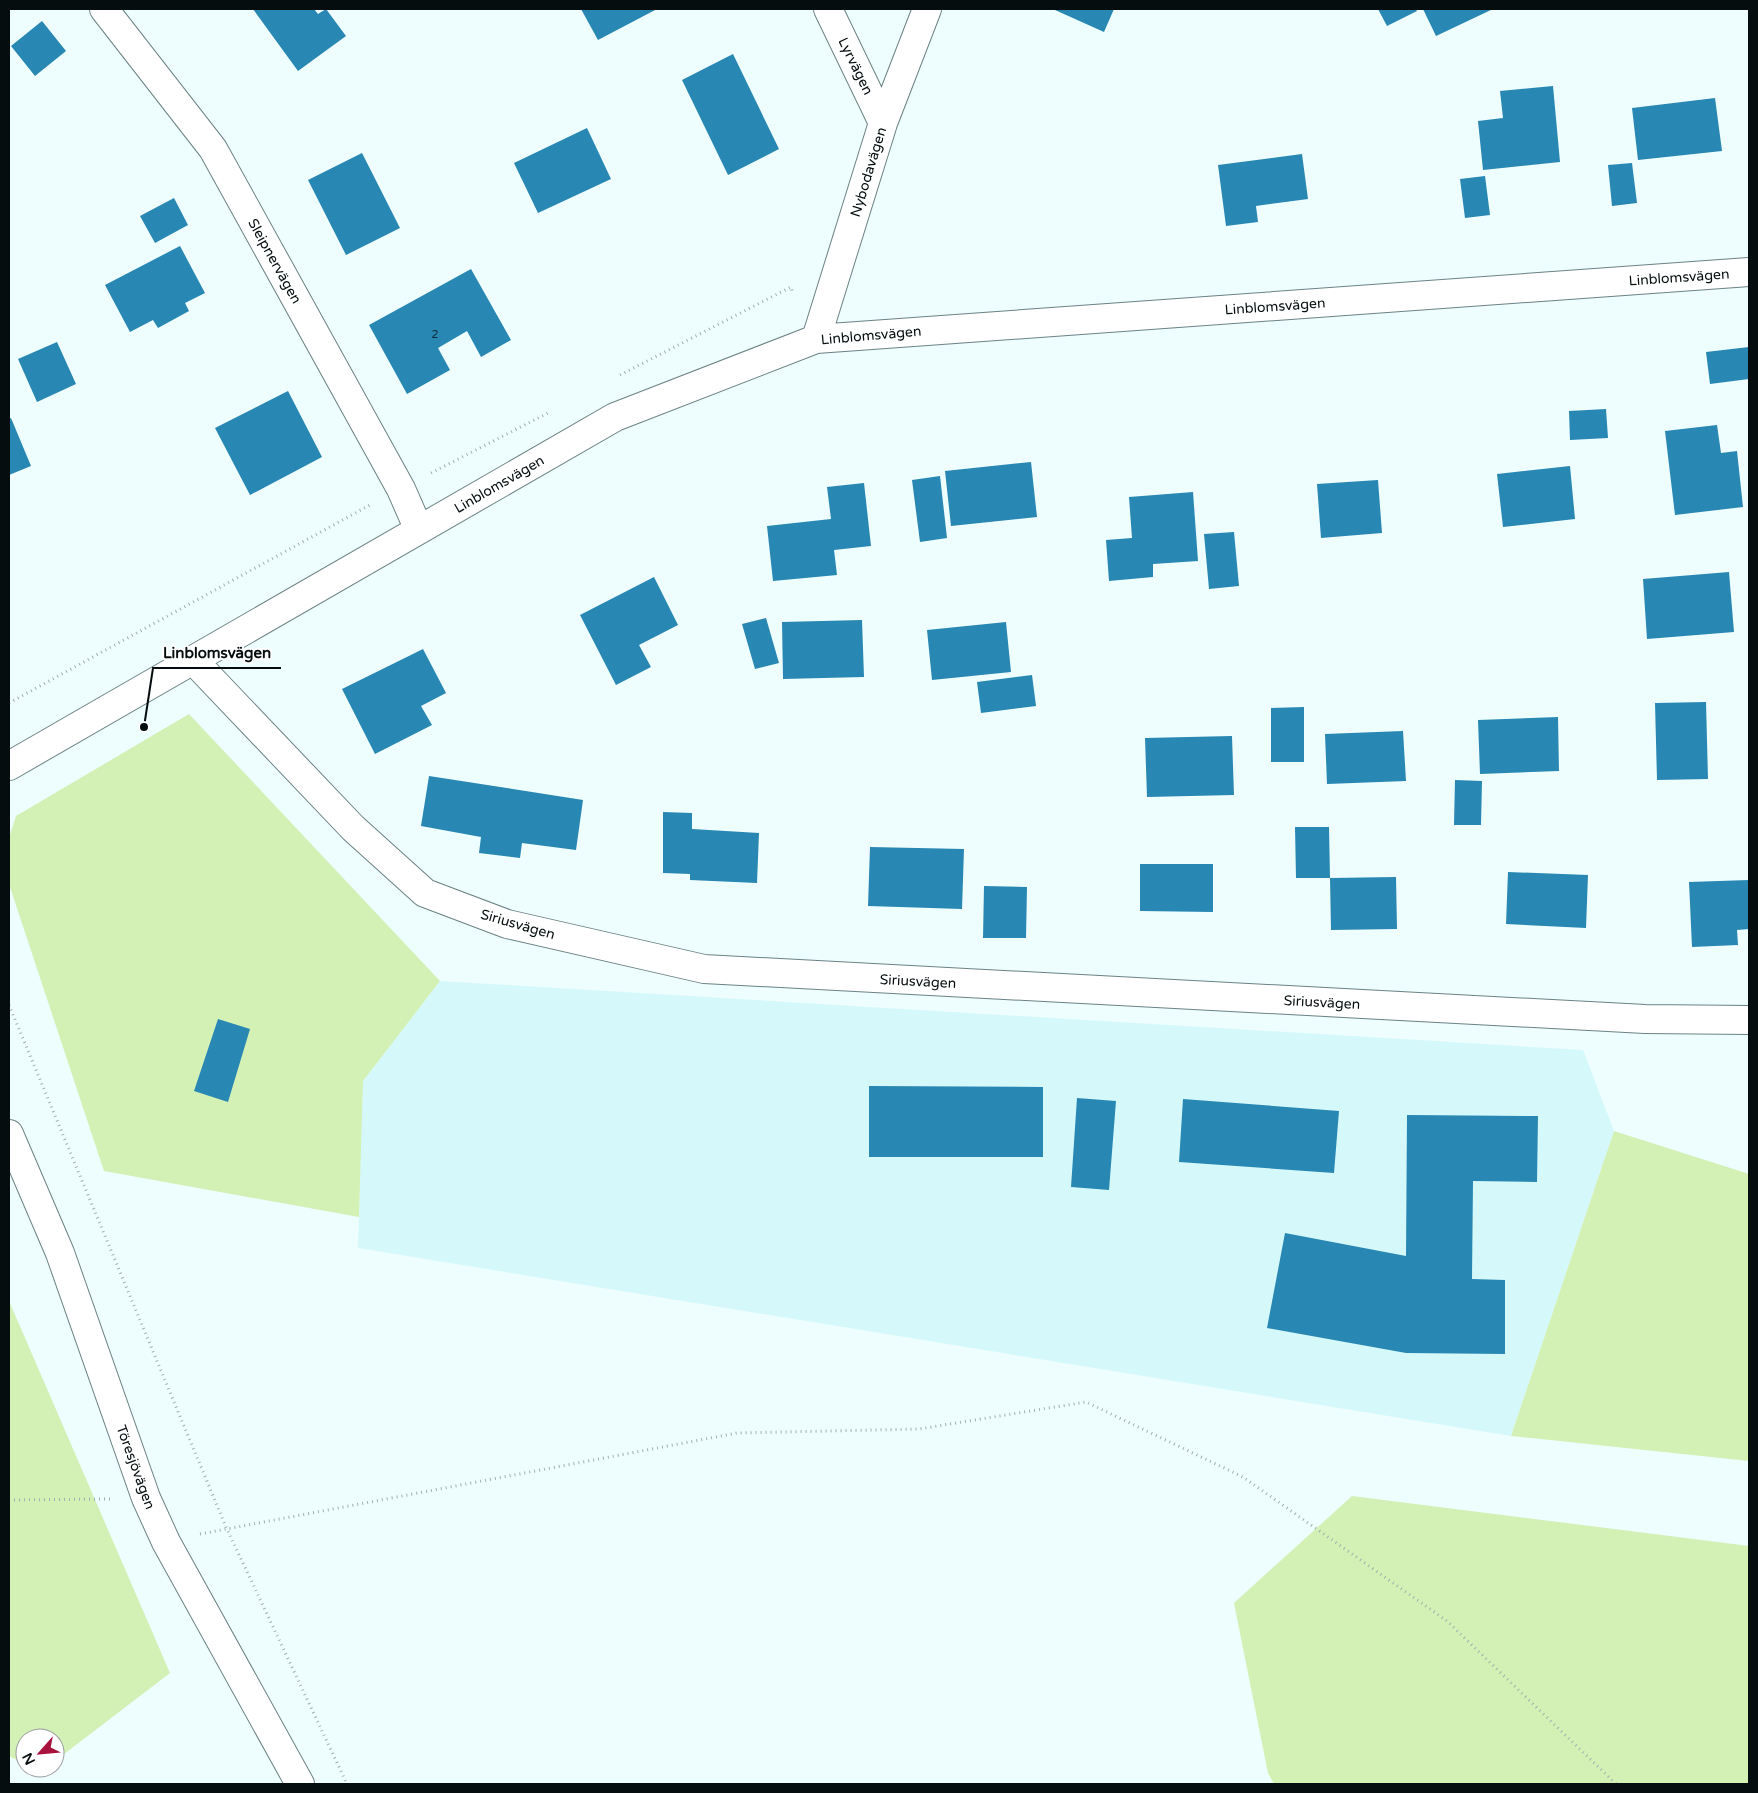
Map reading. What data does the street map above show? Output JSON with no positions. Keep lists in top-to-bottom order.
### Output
{
  "streets": {
    "street": [
      "Lyrvägen",
      "Nybodavägen",
      "Sleipnervägen",
      "Linblomsvägen",
      "Siriusvägen",
      "Töresjövägen"
    ]
  },
  "crossings": [
    ["Lyrvägen", "Nybodavägen"],
    ["Nybodavägen", "Linblomsvägen"],
    ["Sleipnervägen", "Linblomsvägen"],
    ["Linblomsvägen", "Siriusvägen"]
  ],
  "places": ["Linblomsvägen"],
  "house_numbers": ["2"],
  "north": "bottom left"
}
